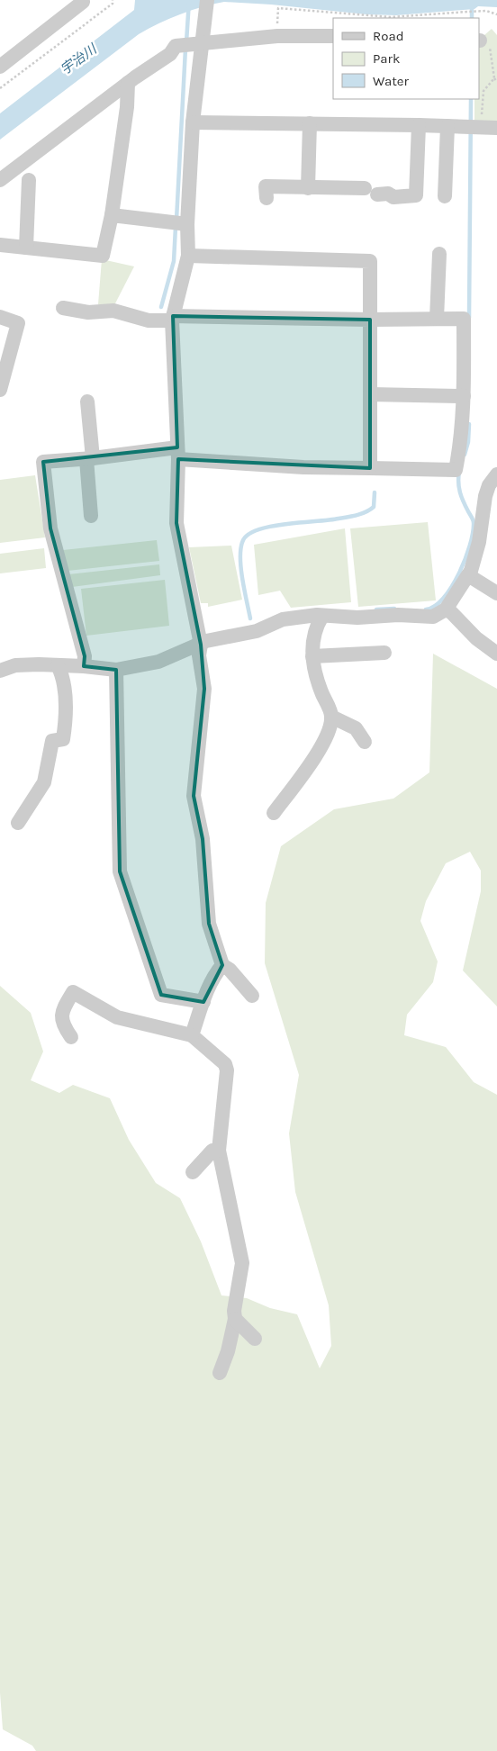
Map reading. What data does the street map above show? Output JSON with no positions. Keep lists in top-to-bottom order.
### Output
{
  "water": ["宇治川"],
  "legend": ["Road", "Park", "Water"]
}
